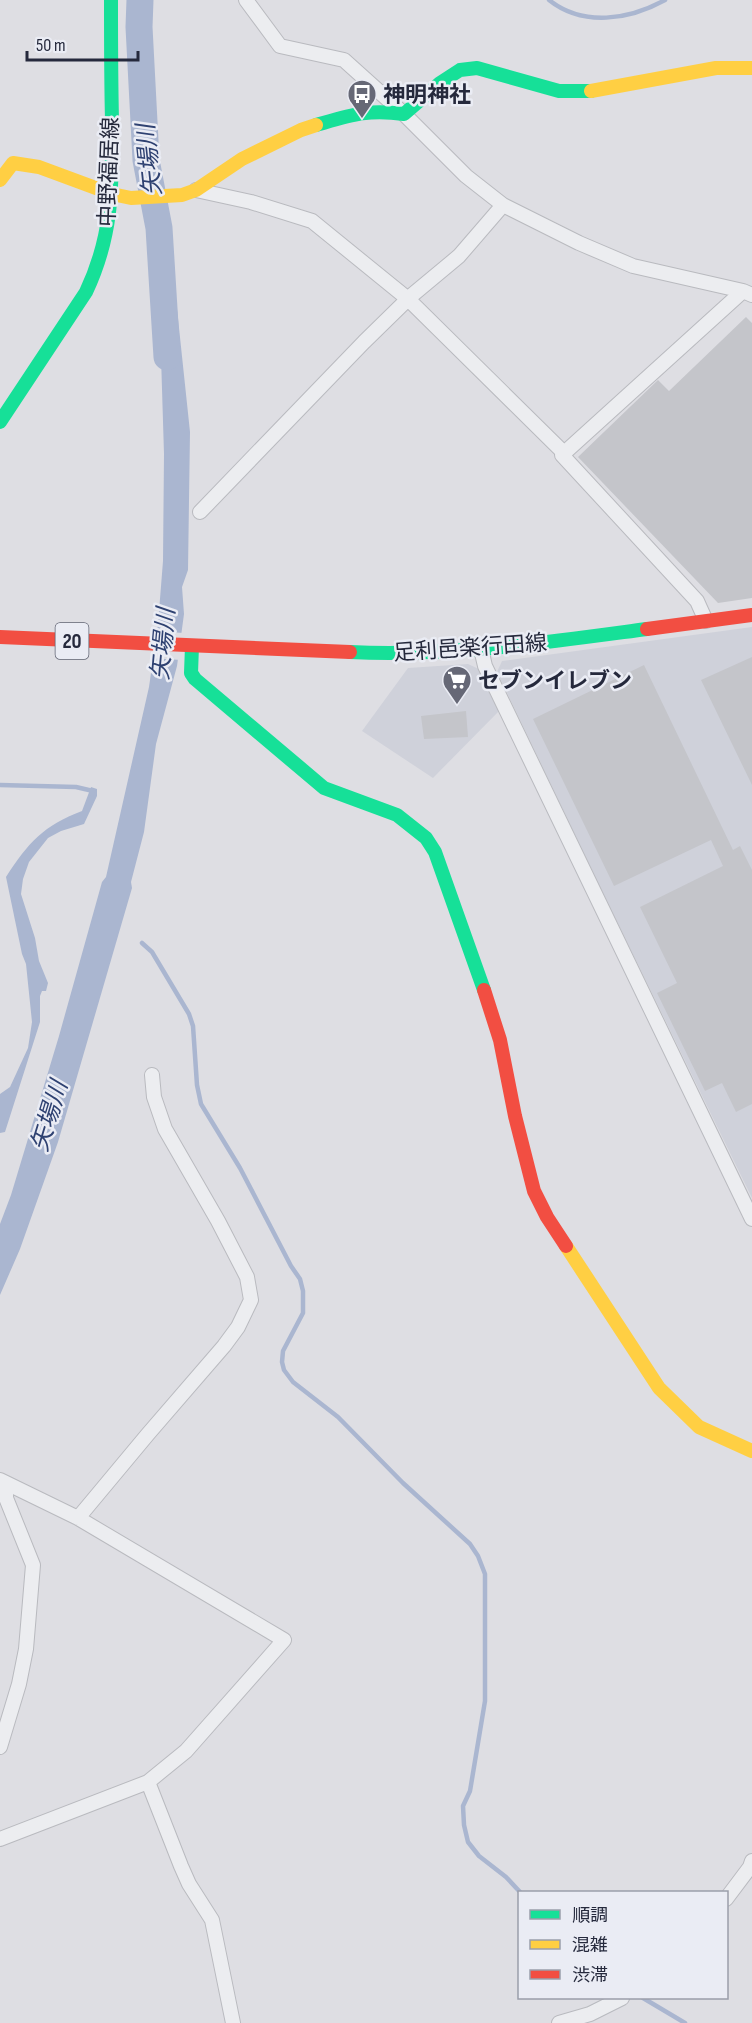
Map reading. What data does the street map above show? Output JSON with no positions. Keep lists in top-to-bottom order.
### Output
{
  "streets": {
    "street": ["中野福居線", "20", "足利邑楽行田線"]
  },
  "crossings": [
    ["20", "足利邑楽行田線"]
  ],
  "water": ["矢場川"],
  "places": {
    "bus stop": ["神明神社"],
    "supermarket": ["セブンイレブン"]
  },
  "legend": ["順調", "混雑", "渋滞"],
  "scale_bar": "50 m"
}
